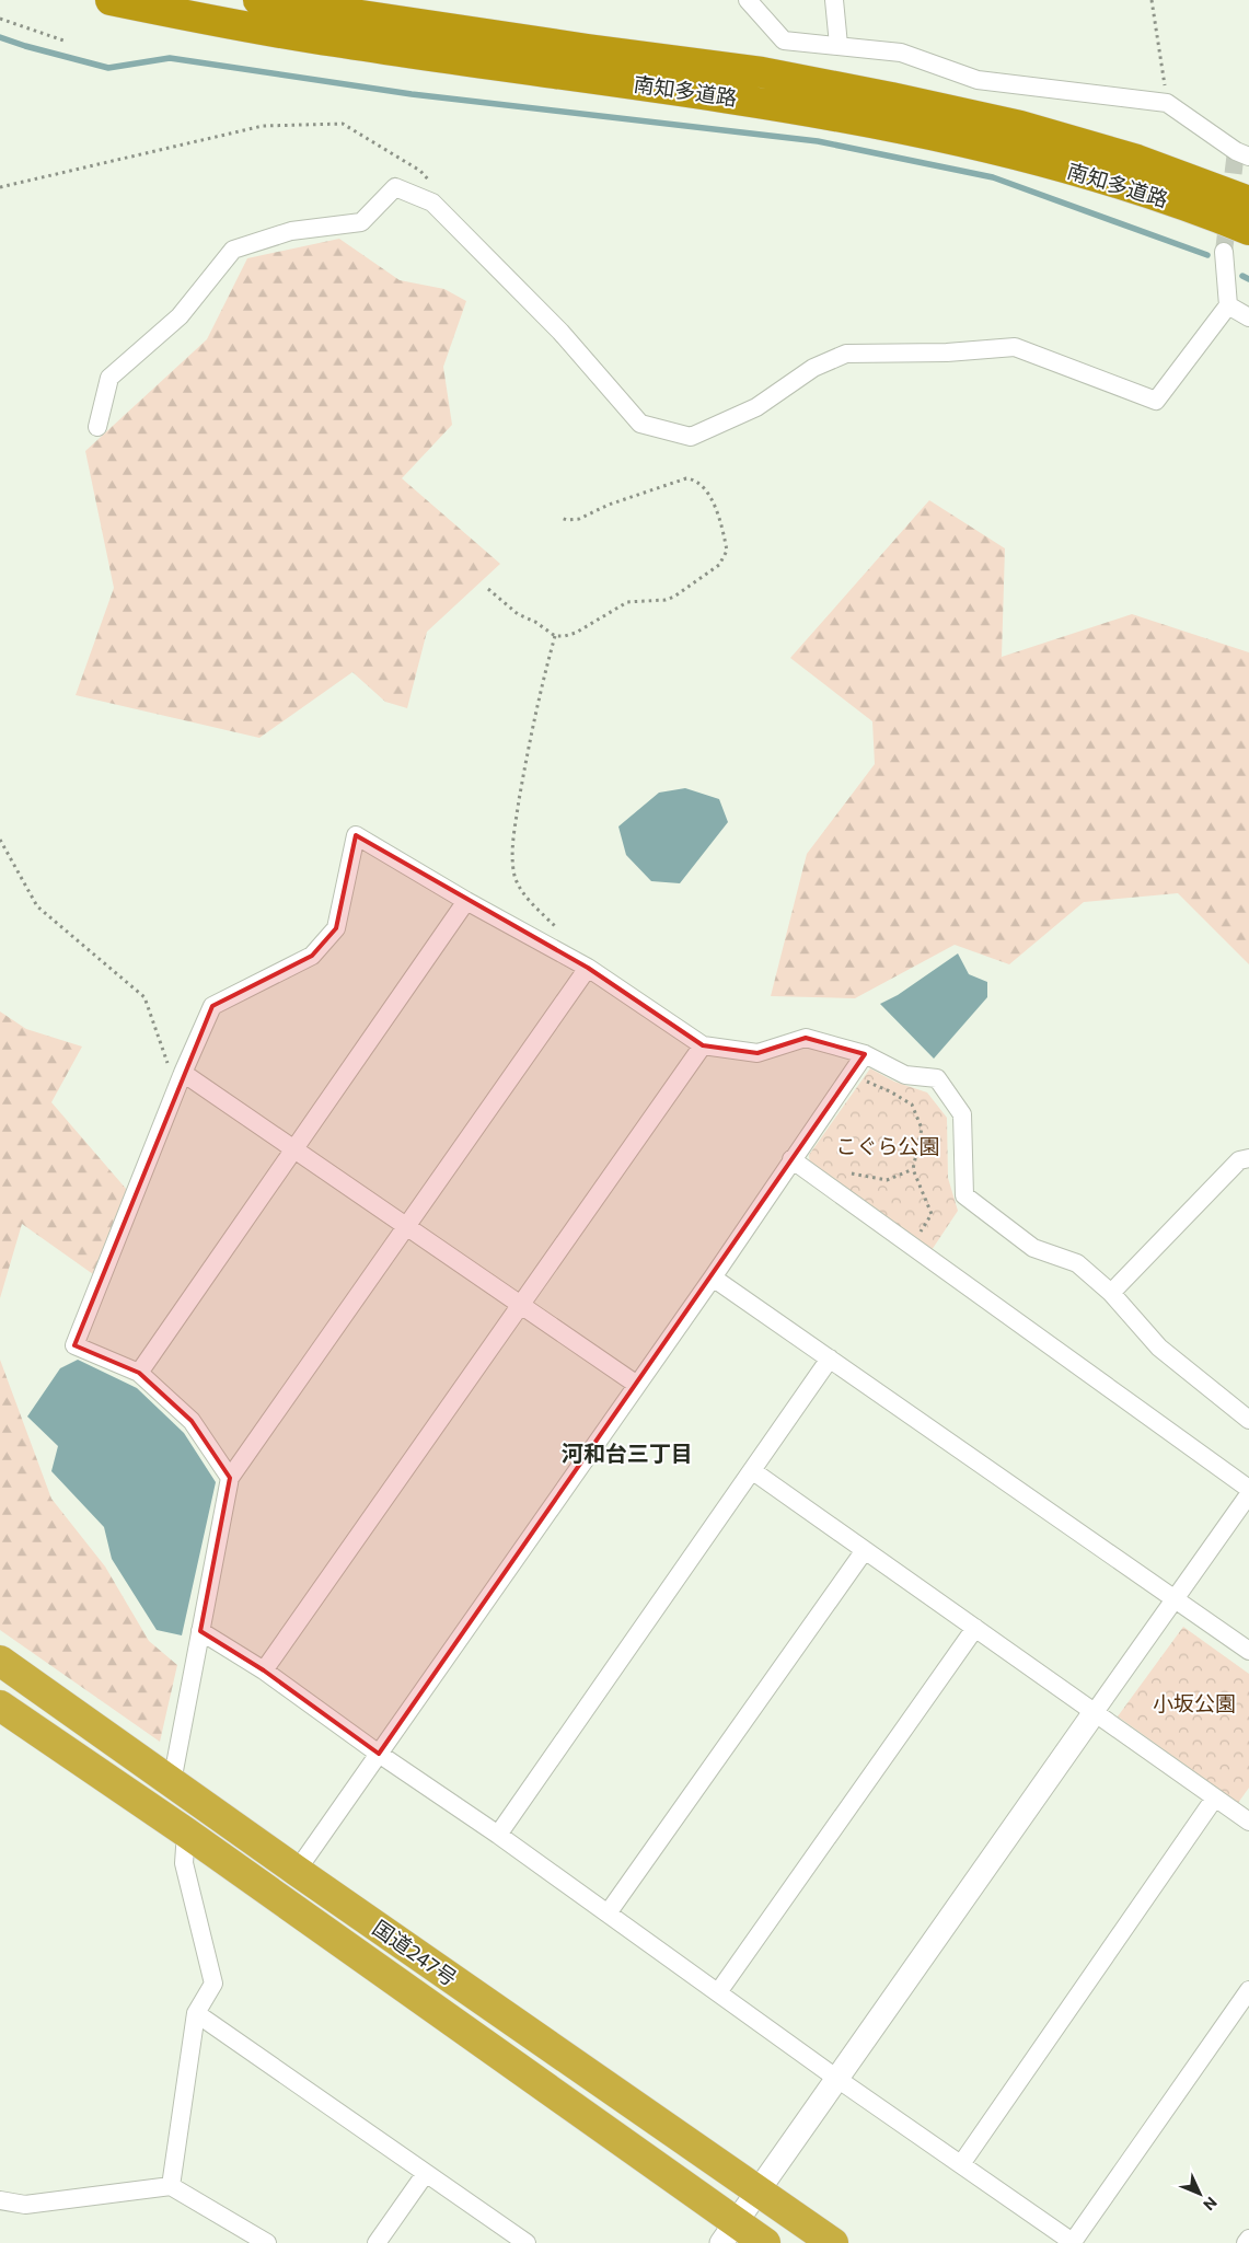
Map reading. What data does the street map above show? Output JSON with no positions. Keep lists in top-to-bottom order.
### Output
{
  "streets": {
    "highway": ["南知多道路", "国道247号"]
  },
  "districts": ["河和台三丁目"],
  "parks": ["こぐら公園", "小坂公園"],
  "north": "bottom right"
}
